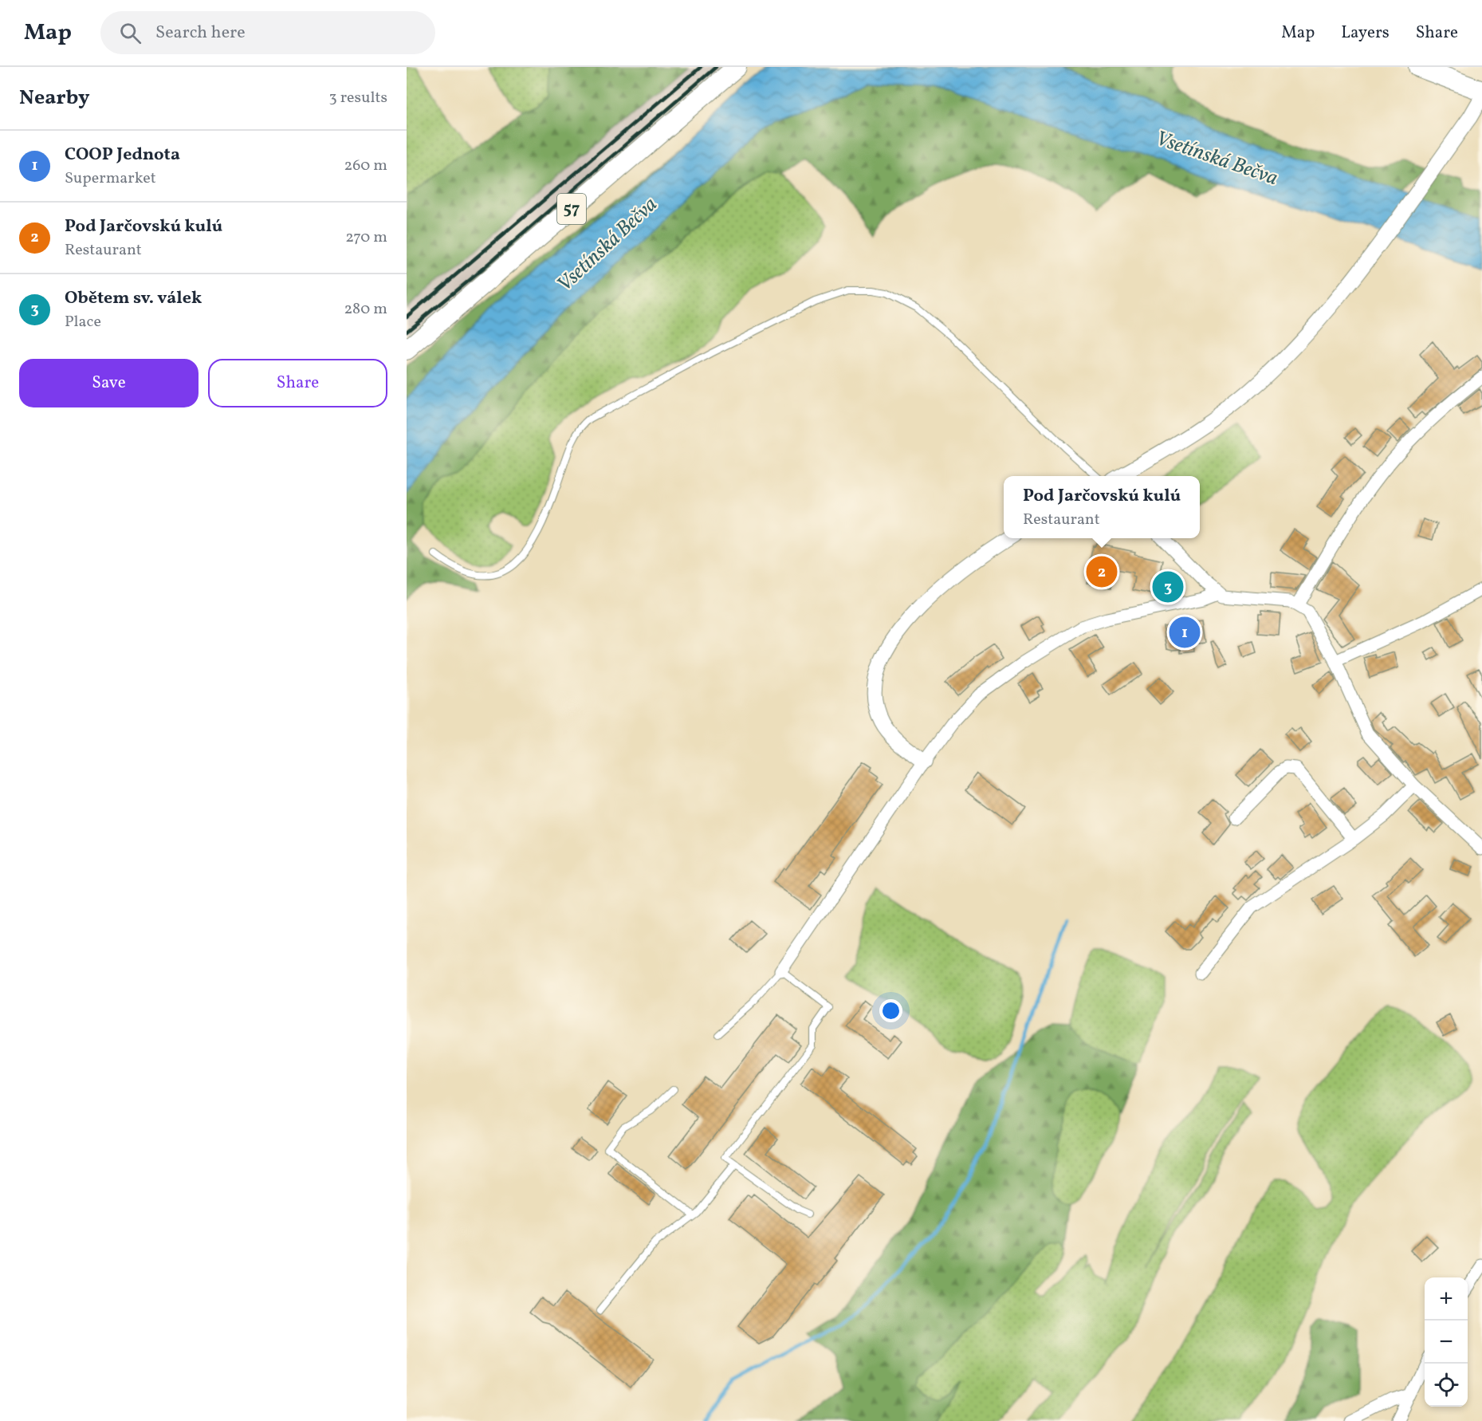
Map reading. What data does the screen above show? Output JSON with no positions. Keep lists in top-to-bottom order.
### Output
{
  "streets": {
    "main road": ["57"]
  },
  "water": ["Vsetínská Bečva"],
  "page": {
    "header": "Map",
    "search": "Search here",
    "nav": ["Map", "Layers", "Share"],
    "heading": ["Nearby", "3 results"],
    "list": [
      {
        "mark": "1",
        "name": "COOP Jednota",
        "note": "Supermarket",
        "value": "260 m"
      },
      {
        "mark": "2",
        "name": "Pod Jarčovskú kulú",
        "note": "Restaurant",
        "value": "270 m"
      },
      {
        "mark": "3",
        "name": "Obětem sv. válek",
        "note": "Place",
        "value": "280 m"
      }
    ],
    "buttons": ["Save", "Share"],
    "popup": ["Pod Jarčovskú kulú", "Restaurant"],
    "pins": ["2", "3", "1"],
    "map_buttons": ["+", "−"]
  }
}
